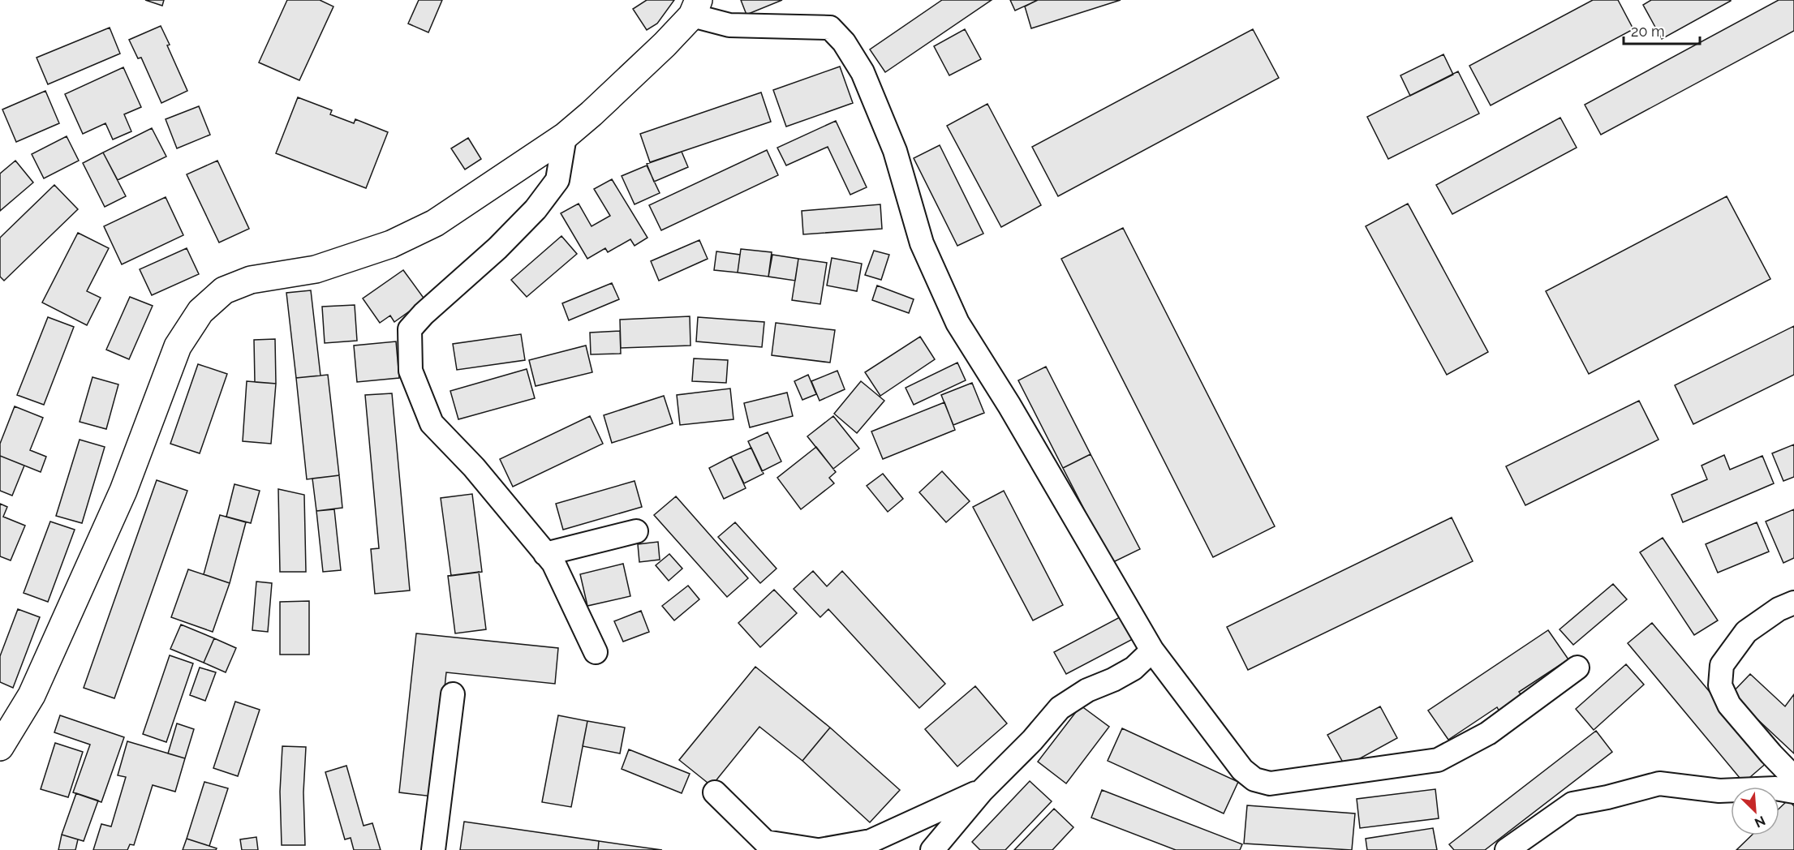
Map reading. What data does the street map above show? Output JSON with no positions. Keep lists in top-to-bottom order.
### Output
{
  "scale_bar": "20 m",
  "north": "bottom right"
}
